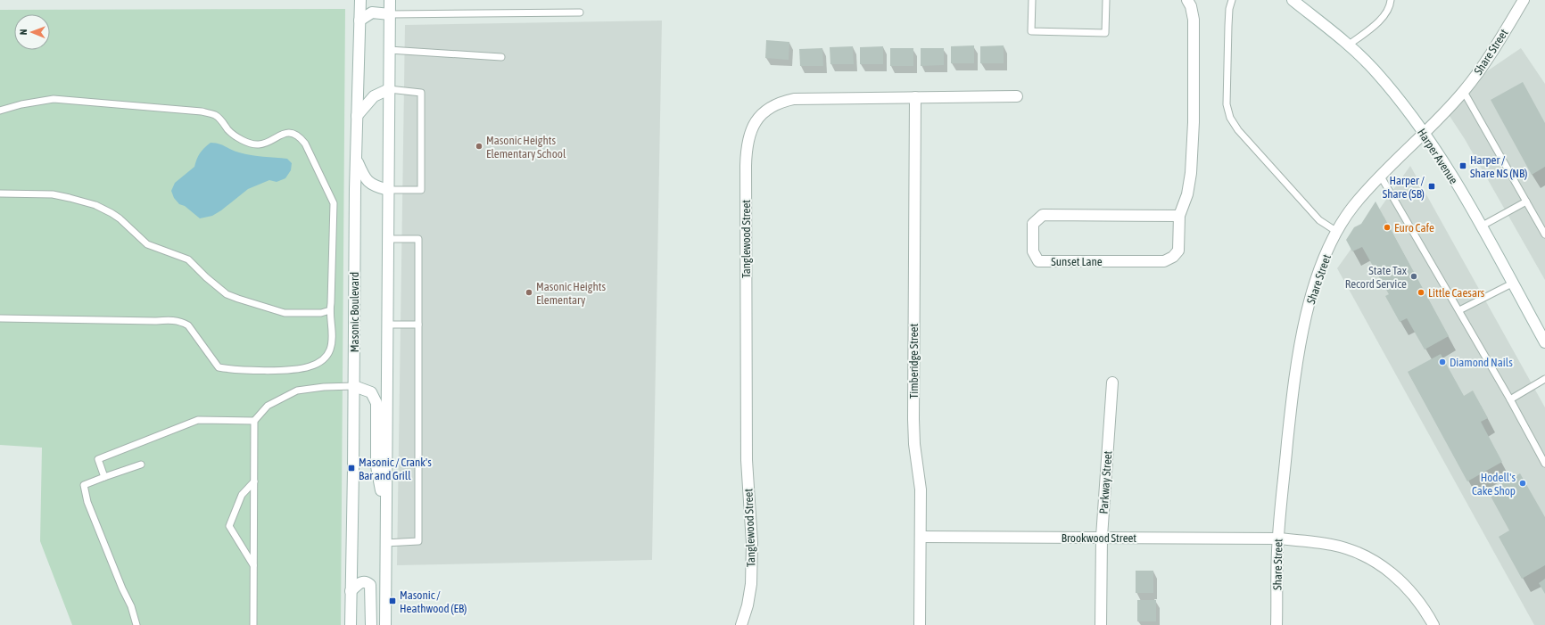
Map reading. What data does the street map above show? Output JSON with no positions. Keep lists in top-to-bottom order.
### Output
{
  "streets": {
    "street": [
      "Share Street",
      "Harper Avenue",
      "Tanglewood Street",
      "Sunset Lane",
      "Masonic Boulevard",
      "Timberidge Street",
      "Parkway Street",
      "Brookwood Street"
    ]
  },
  "crossings": [
    ["Share Street", "Harper Avenue"],
    ["Share Street", "Brookwood Street"],
    ["Tanglewood Street", "Timberidge Street"],
    ["Timberidge Street", "Brookwood Street"],
    ["Parkway Street", "Brookwood Street"]
  ],
  "places": {
    "other": [
      "Masonic Heights Elementary School",
      "Euro Cafe",
      "State Tax Record Service",
      "Masonic Heights Elementary",
      "Little Caesars",
      "Diamond Nails",
      "Hodell's Cake Shop"
    ],
    "transit": [
      "Harper / Share NS (NB)",
      "Harper / Share (SB)",
      "Masonic / Crank's Bar and Grill",
      "Masonic / Heathwood (EB)"
    ]
  },
  "north": "left"
}
